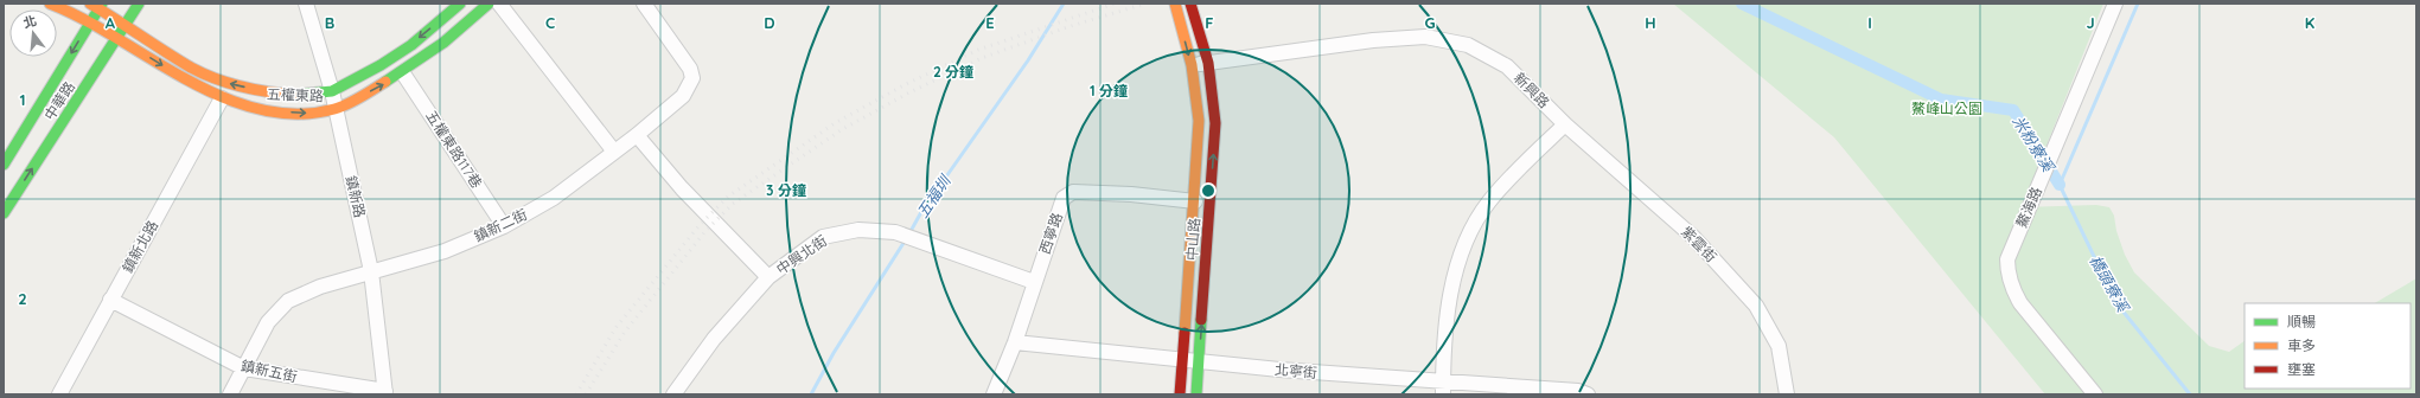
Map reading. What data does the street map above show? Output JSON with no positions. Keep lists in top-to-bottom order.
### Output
{
  "streets": {
    "street": [
      "新興路",
      "五權東路",
      "中華路",
      "五權東路117巷",
      "鎮新路",
      "鰲海路",
      "鎮新二街",
      "西寧路",
      "中山路",
      "紫雲街",
      "鎮新北路",
      "中興北街",
      "鎮新五街",
      "北寧街"
    ]
  },
  "crossings": [
    ["新興路", "中山路"],
    ["新興路", "紫雲街"],
    ["五權東路", "中華路"],
    ["五權東路", "五權東路117巷"],
    ["五權東路", "鎮新路"],
    ["五權東路", "鎮新北路"],
    ["五權東路117巷", "鎮新二街"],
    ["鎮新路", "鎮新二街"],
    ["鎮新路", "鎮新五街"],
    ["鎮新二街", "鎮新五街"],
    ["西寧路", "中山路"],
    ["西寧路", "中興北街"],
    ["西寧路", "北寧街"],
    ["中山路", "北寧街"],
    ["鎮新北路", "鎮新五街"]
  ],
  "water": ["米粉寮溪", "五福圳", "橋頭寮溪"],
  "parks": ["鰲峰山公園"],
  "legend": ["順暢", "車多", "壅塞"],
  "north": "top",
  "grid": {
    "columns": [
      "A",
      "B",
      "C",
      "D",
      "E",
      "F",
      "G",
      "H",
      "I",
      "J",
      "K"
    ],
    "rows": ["1", "2"]
  },
  "rings": ["2 分鐘", "1 分鐘", "3 分鐘"]
}
